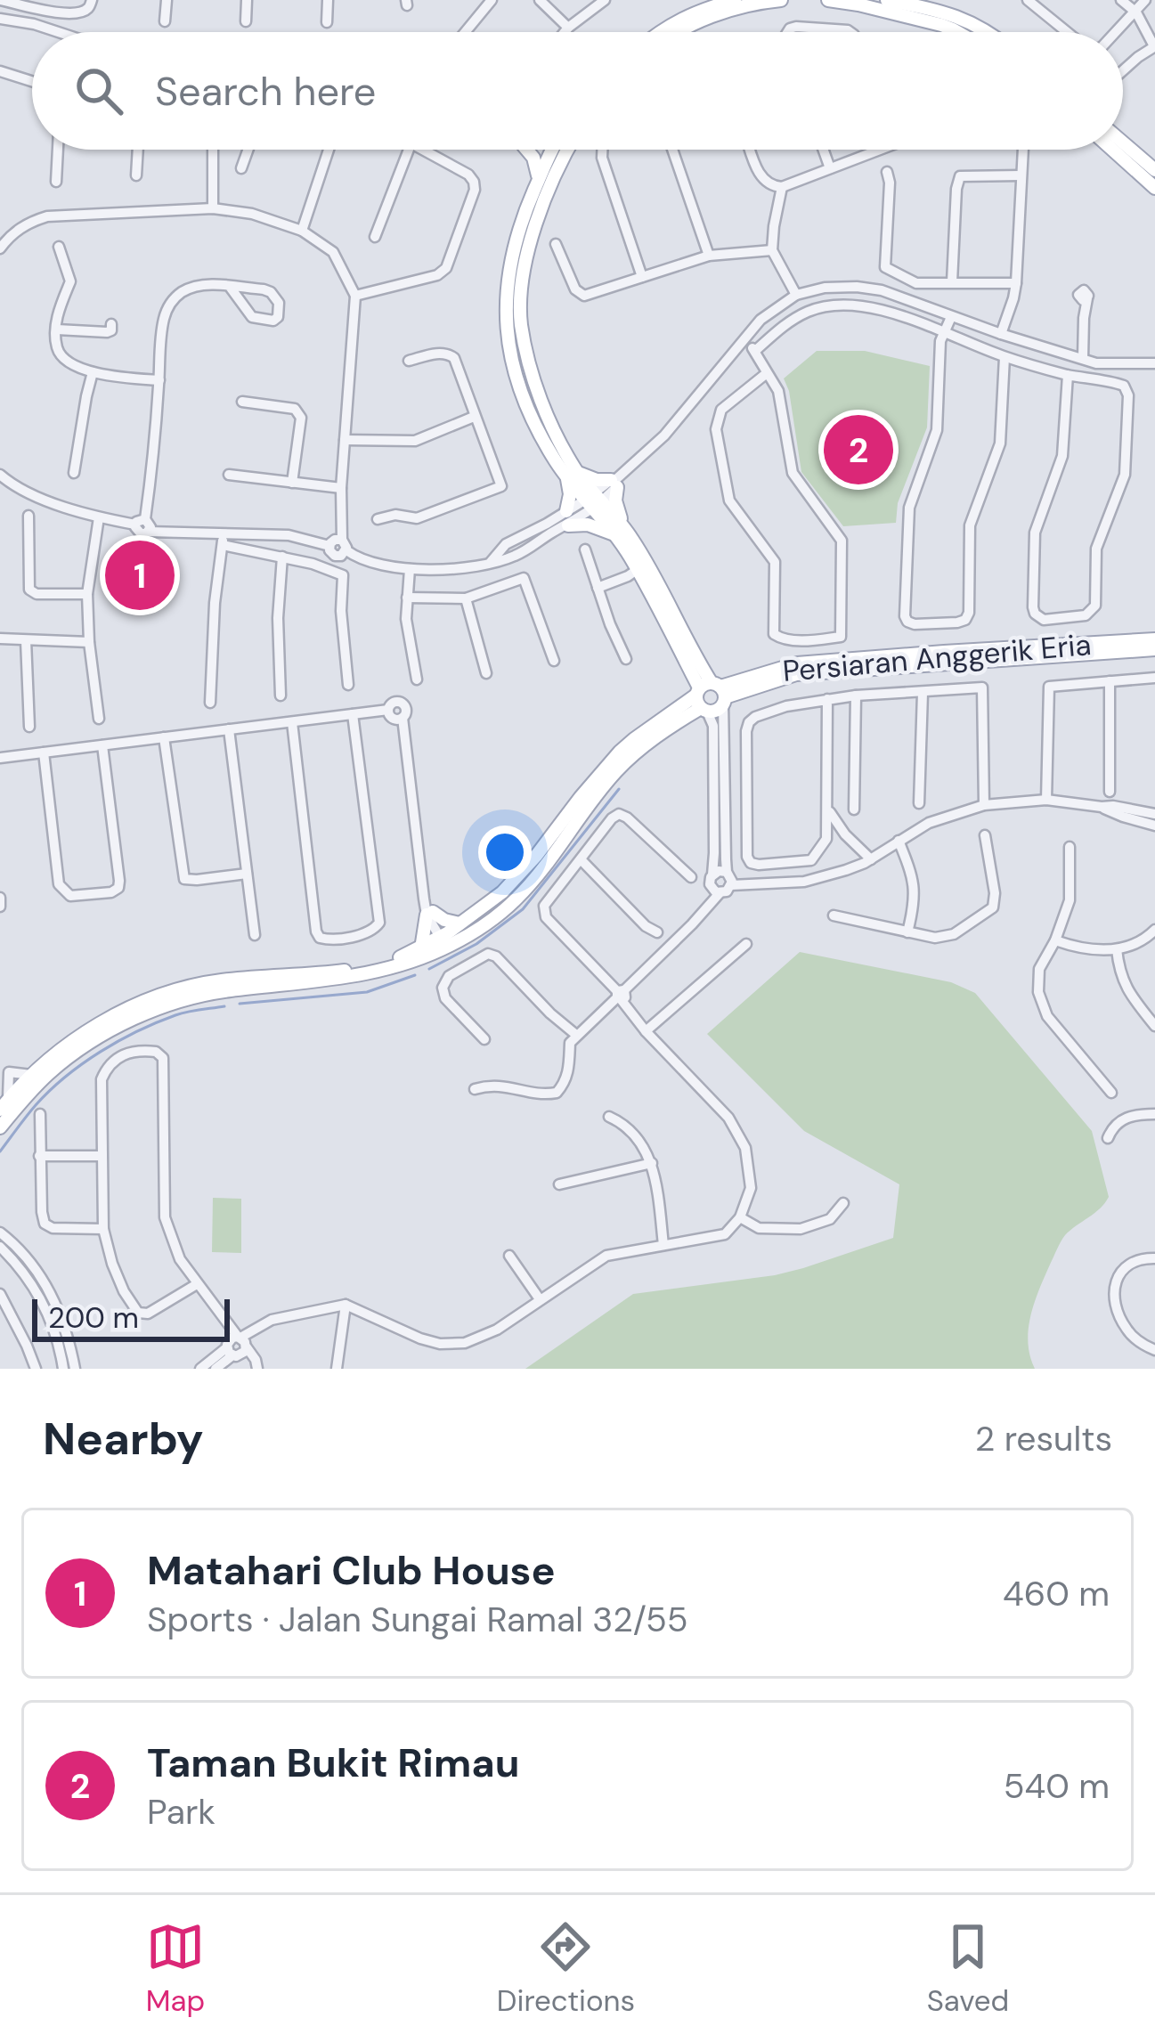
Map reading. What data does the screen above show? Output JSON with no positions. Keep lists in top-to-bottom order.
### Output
{
  "streets": {
    "main road": ["Persiaran Anggerik Eria"]
  },
  "scale_bar": "200 m",
  "page": {
    "search": "Search here",
    "pins": ["2", "1"],
    "scale": "200 m",
    "heading": ["Nearby", "2 results"],
    "list": [
      {
        "mark": "1",
        "name": "Matahari Club House",
        "note": "Sports · Jalan Sungai Ramal 32/55",
        "value": "460 m"
      },
      {
        "mark": "2",
        "name": "Taman Bukit Rimau",
        "note": "Park",
        "value": "540 m"
      }
    ],
    "nav": ["Map", "Directions", "Saved"]
  }
}
